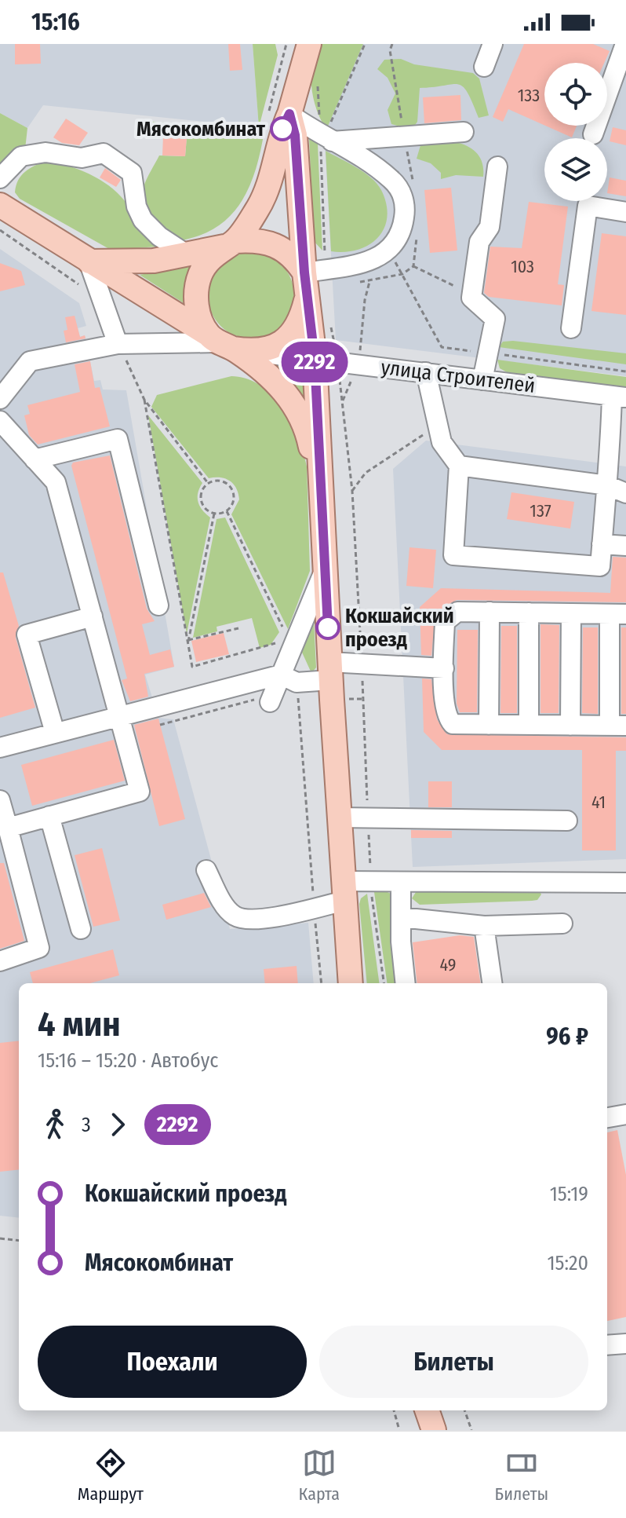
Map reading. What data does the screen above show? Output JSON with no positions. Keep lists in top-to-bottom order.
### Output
{
  "streets": {
    "main road": ["улица Строителей"]
  },
  "places": ["Мясокомбинат", "Кокшайский проезд"],
  "lines": ["bus line 2292"],
  "house_numbers": [
    "133",
    "103",
    "137",
    "41",
    "49"
  ],
  "page": {
    "status": "15:16",
    "on_map": "2292",
    "heading": ["4 мин", "15:16 – 15:20 · Автобус", "96 ₽"],
    "legs": ["3", "2292"],
    "list": [
      {
        "name": "Кокшайский проезд",
        "value": "15:19"
      },
      {
        "name": "Мясокомбинат",
        "value": "15:20"
      }
    ],
    "buttons": ["Поехали", "Билеты"],
    "tabs": ["Маршрут", "Карта", "Билеты"]
  }
}
